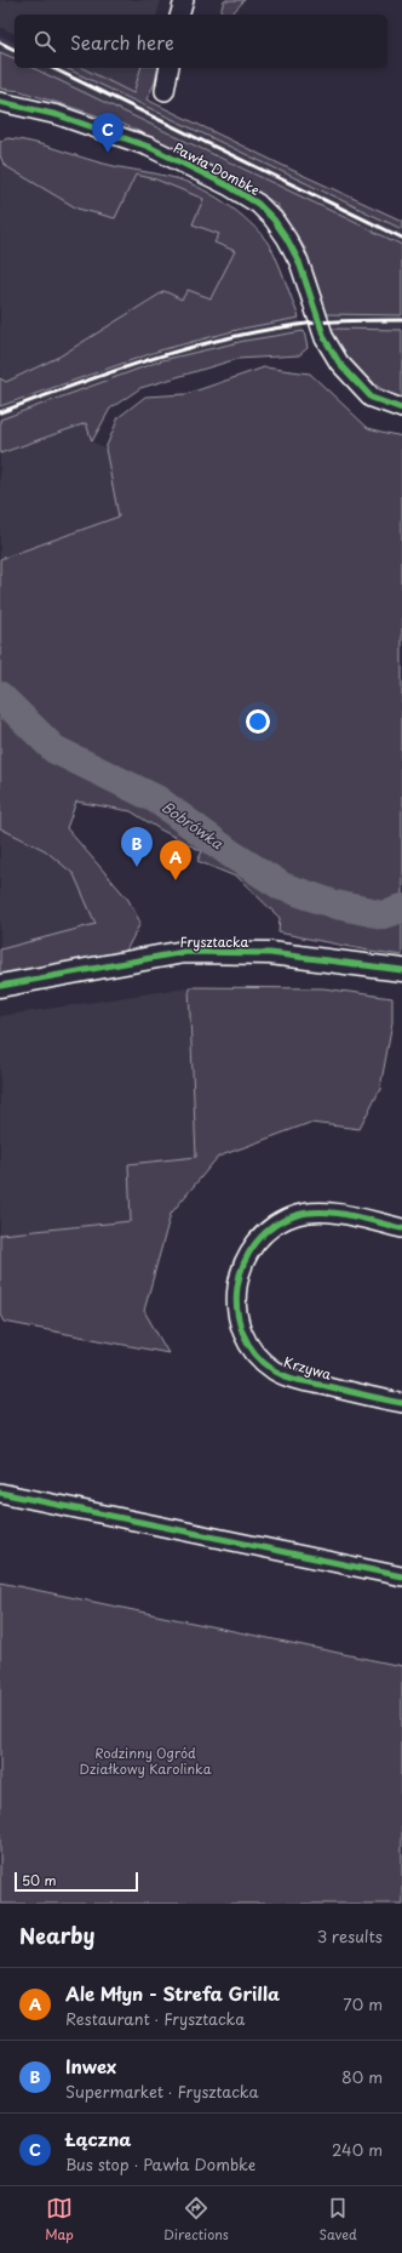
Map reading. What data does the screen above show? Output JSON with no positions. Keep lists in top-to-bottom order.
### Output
{
  "streets": {
    "street": ["Pawła Dombke", "Frysztacka", "Krzywa"]
  },
  "water": ["Bobrówka"],
  "parks": ["Rodzinny Ogród Działkowy Karolinka"],
  "scale_bar": "50 m",
  "page": {
    "search": "Search here",
    "pins": ["C", "B", "A"],
    "scale": "50 m",
    "heading": ["Nearby", "3 results"],
    "list": [
      {
        "mark": "A",
        "name": "Ale Młyn - Strefa Grilla",
        "note": "Restaurant · Frysztacka",
        "value": "70 m"
      },
      {
        "mark": "B",
        "name": "Inwex",
        "note": "Supermarket · Frysztacka",
        "value": "80 m"
      },
      {
        "mark": "C",
        "name": "Łączna",
        "note": "Bus stop · Pawła Dombke",
        "value": "240 m"
      }
    ],
    "nav": ["Map", "Directions", "Saved"]
  }
}
